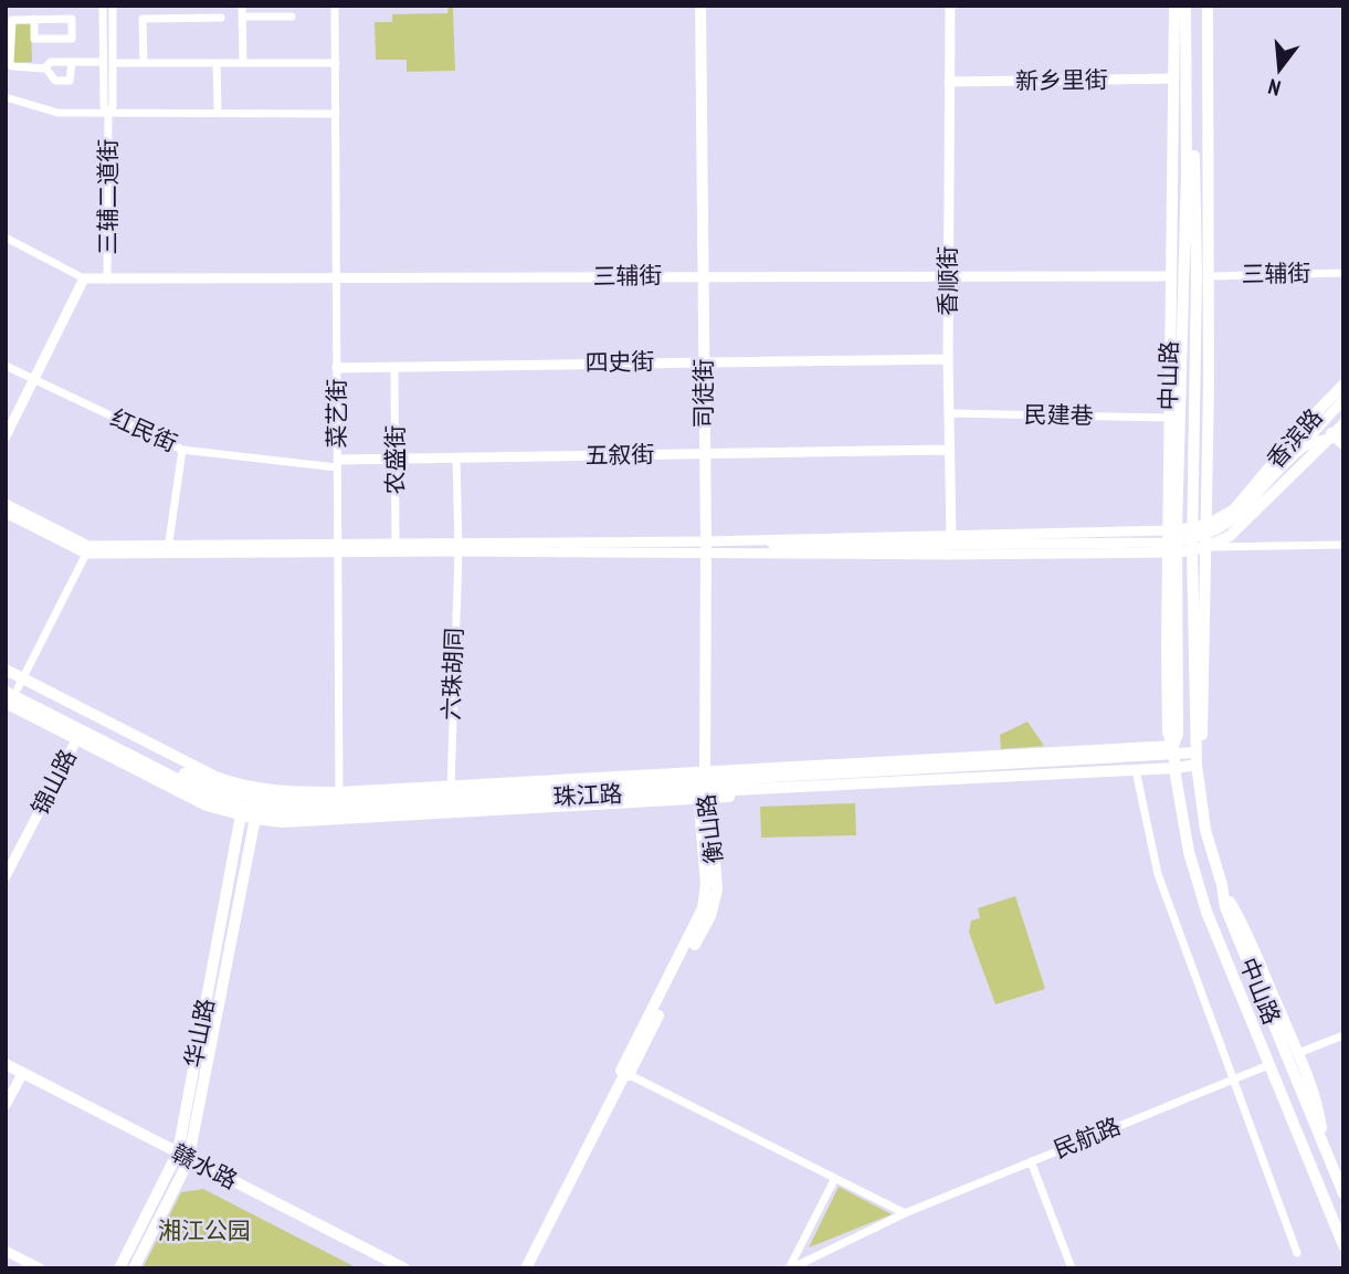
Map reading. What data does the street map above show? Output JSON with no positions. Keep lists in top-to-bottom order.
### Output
{
  "streets": {
    "main road": [
      "中山路",
      "司徒街",
      "香滨路",
      "珠江路",
      "衡山路",
      "华山路",
      "赣水路"
    ],
    "street": [
      "新乡里街",
      "三辅二道街",
      "三辅街",
      "香顺街",
      "四史街",
      "菜艺街",
      "民建巷",
      "红民街",
      "五叙街",
      "农盛街",
      "六珠胡同",
      "锦山路",
      "民航路"
    ]
  },
  "crossings": [
    ["新乡里街", "香顺街"],
    ["新乡里街", "中山路"],
    ["三辅二道街", "三辅街"],
    ["三辅街", "香顺街"],
    ["三辅街", "中山路"],
    ["三辅街", "司徒街"],
    ["三辅街", "菜艺街"],
    ["香顺街", "四史街"],
    ["香顺街", "民建巷"],
    ["香顺街", "五叙街"],
    ["四史街", "司徒街"],
    ["四史街", "菜艺街"],
    ["四史街", "农盛街"],
    ["中山路", "民建巷"],
    ["中山路", "香滨路"],
    ["中山路", "珠江路"],
    ["中山路", "民航路"],
    ["司徒街", "五叙街"],
    ["司徒街", "珠江路"],
    ["司徒街", "衡山路"],
    ["菜艺街", "红民街"],
    ["菜艺街", "五叙街"],
    ["菜艺街", "珠江路"],
    ["红民街", "五叙街"],
    ["五叙街", "农盛街"],
    ["五叙街", "六珠胡同"],
    ["六珠胡同", "珠江路"],
    ["锦山路", "珠江路"],
    ["珠江路", "衡山路"],
    ["珠江路", "华山路"],
    ["华山路", "赣水路"]
  ],
  "parks": ["湘江公园"],
  "north": "bottom"
}
